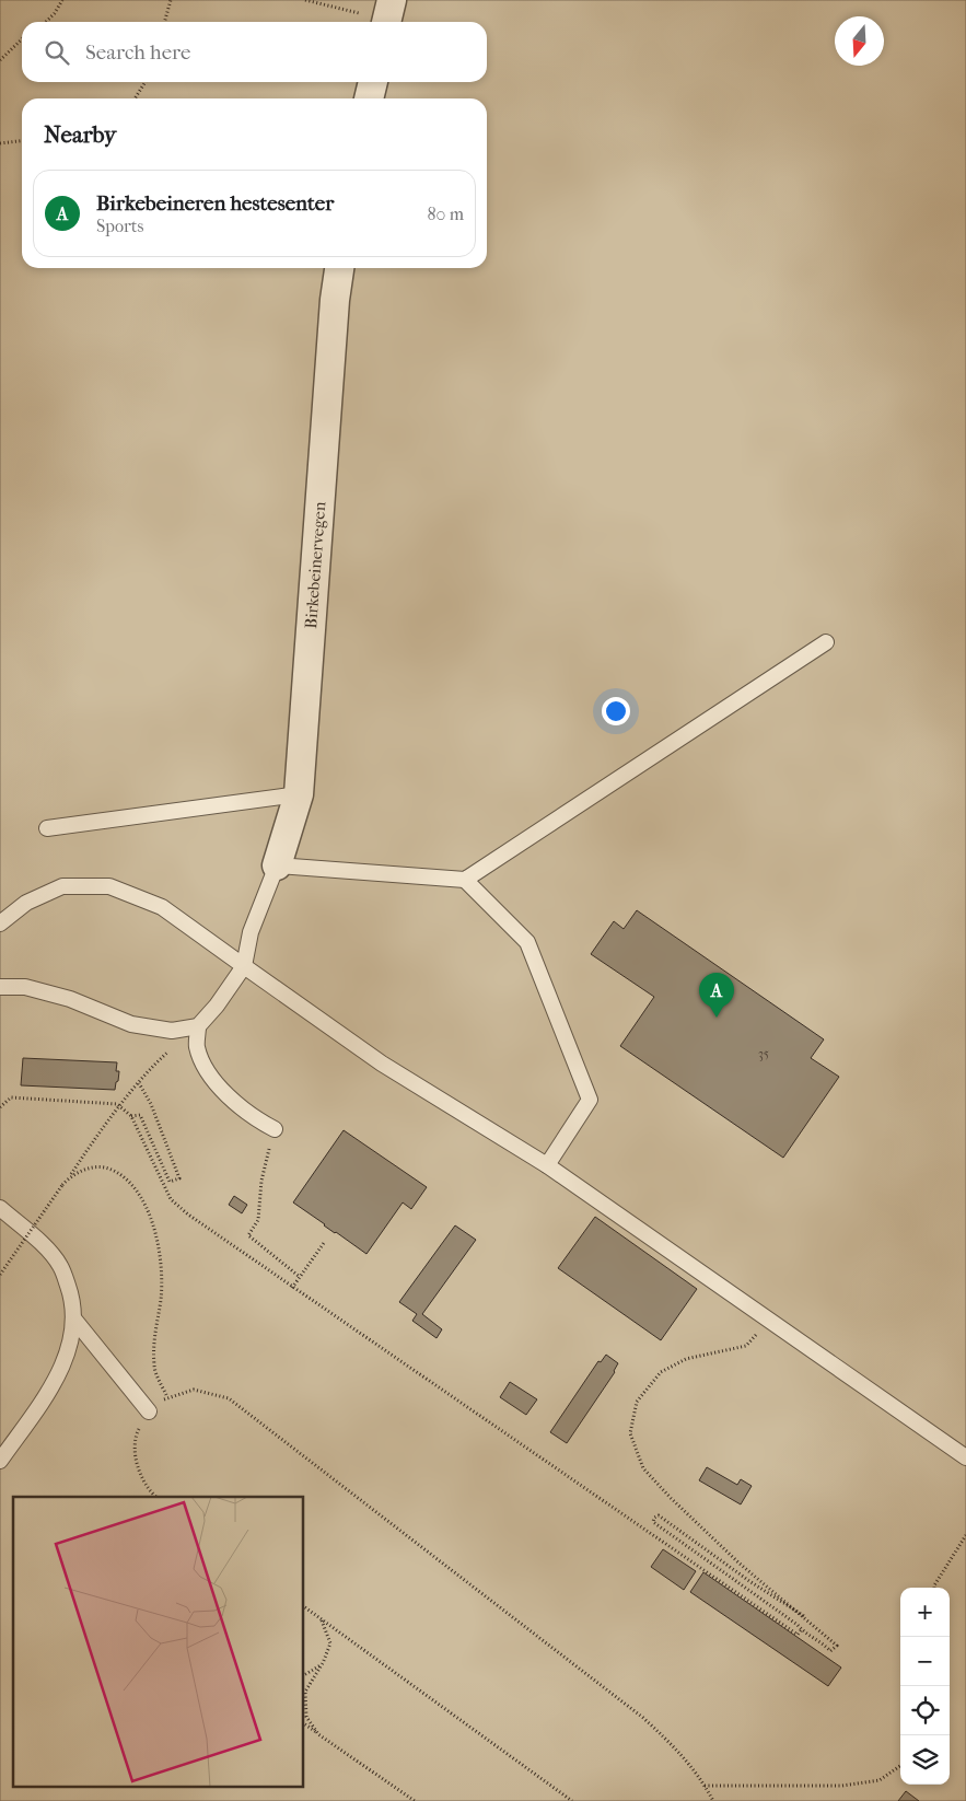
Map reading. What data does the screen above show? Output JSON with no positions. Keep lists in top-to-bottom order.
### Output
{
  "streets": {
    "street": ["Birkebeinervegen"]
  },
  "house_numbers": ["35"],
  "north": "bottom",
  "page": {
    "search": "Search here",
    "heading": "Nearby",
    "list": [
      {
        "mark": "A",
        "name": "Birkebeineren hestesenter",
        "note": "Sports",
        "value": "80 m"
      }
    ],
    "pins": "A",
    "map_buttons": ["+", "−"]
  }
}
